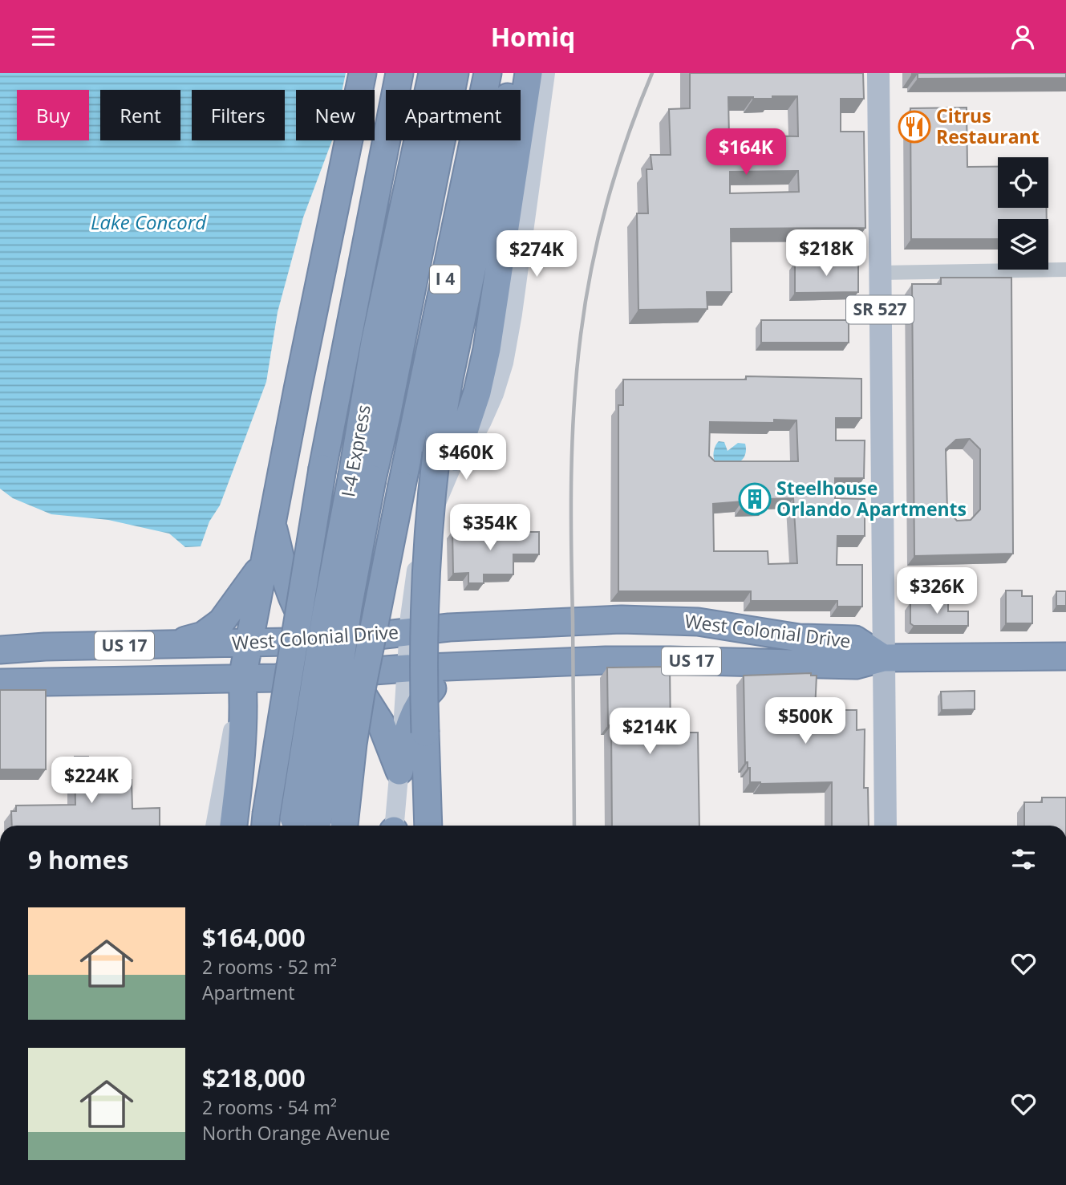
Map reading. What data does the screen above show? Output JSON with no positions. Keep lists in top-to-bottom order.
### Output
{
  "streets": {
    "highway": [
      "I 4",
      "I-4 Express",
      "West Colonial Drive",
      "US 17"
    ],
    "main road": ["SR 527"]
  },
  "crossings": [
    ["SR 527", "West Colonial Drive"],
    ["SR 527", "US 17"],
    ["West Colonial Drive", "US 17"]
  ],
  "water": ["Lake Concord"],
  "places": {
    "restaurant": ["Citrus Restaurant"],
    "building": ["Steelhouse Orlando Apartments"]
  },
  "page": {
    "header": "Homiq",
    "chip": [
      "Buy",
      "Rent",
      "Filters",
      "New",
      "Apartment"
    ],
    "price": [
      "$164K",
      "$218K",
      "$274K",
      "$460K",
      "$354K",
      "$326K",
      "$500K",
      "$214K",
      "$224K"
    ],
    "heading": "9 homes",
    "list": [
      {
        "name": "$164,000",
        "note": "2 rooms · 52 m² · Apartment"
      },
      {
        "name": "$218,000",
        "note": "2 rooms · 54 m² · North Orange Avenue"
      }
    ]
  }
}
